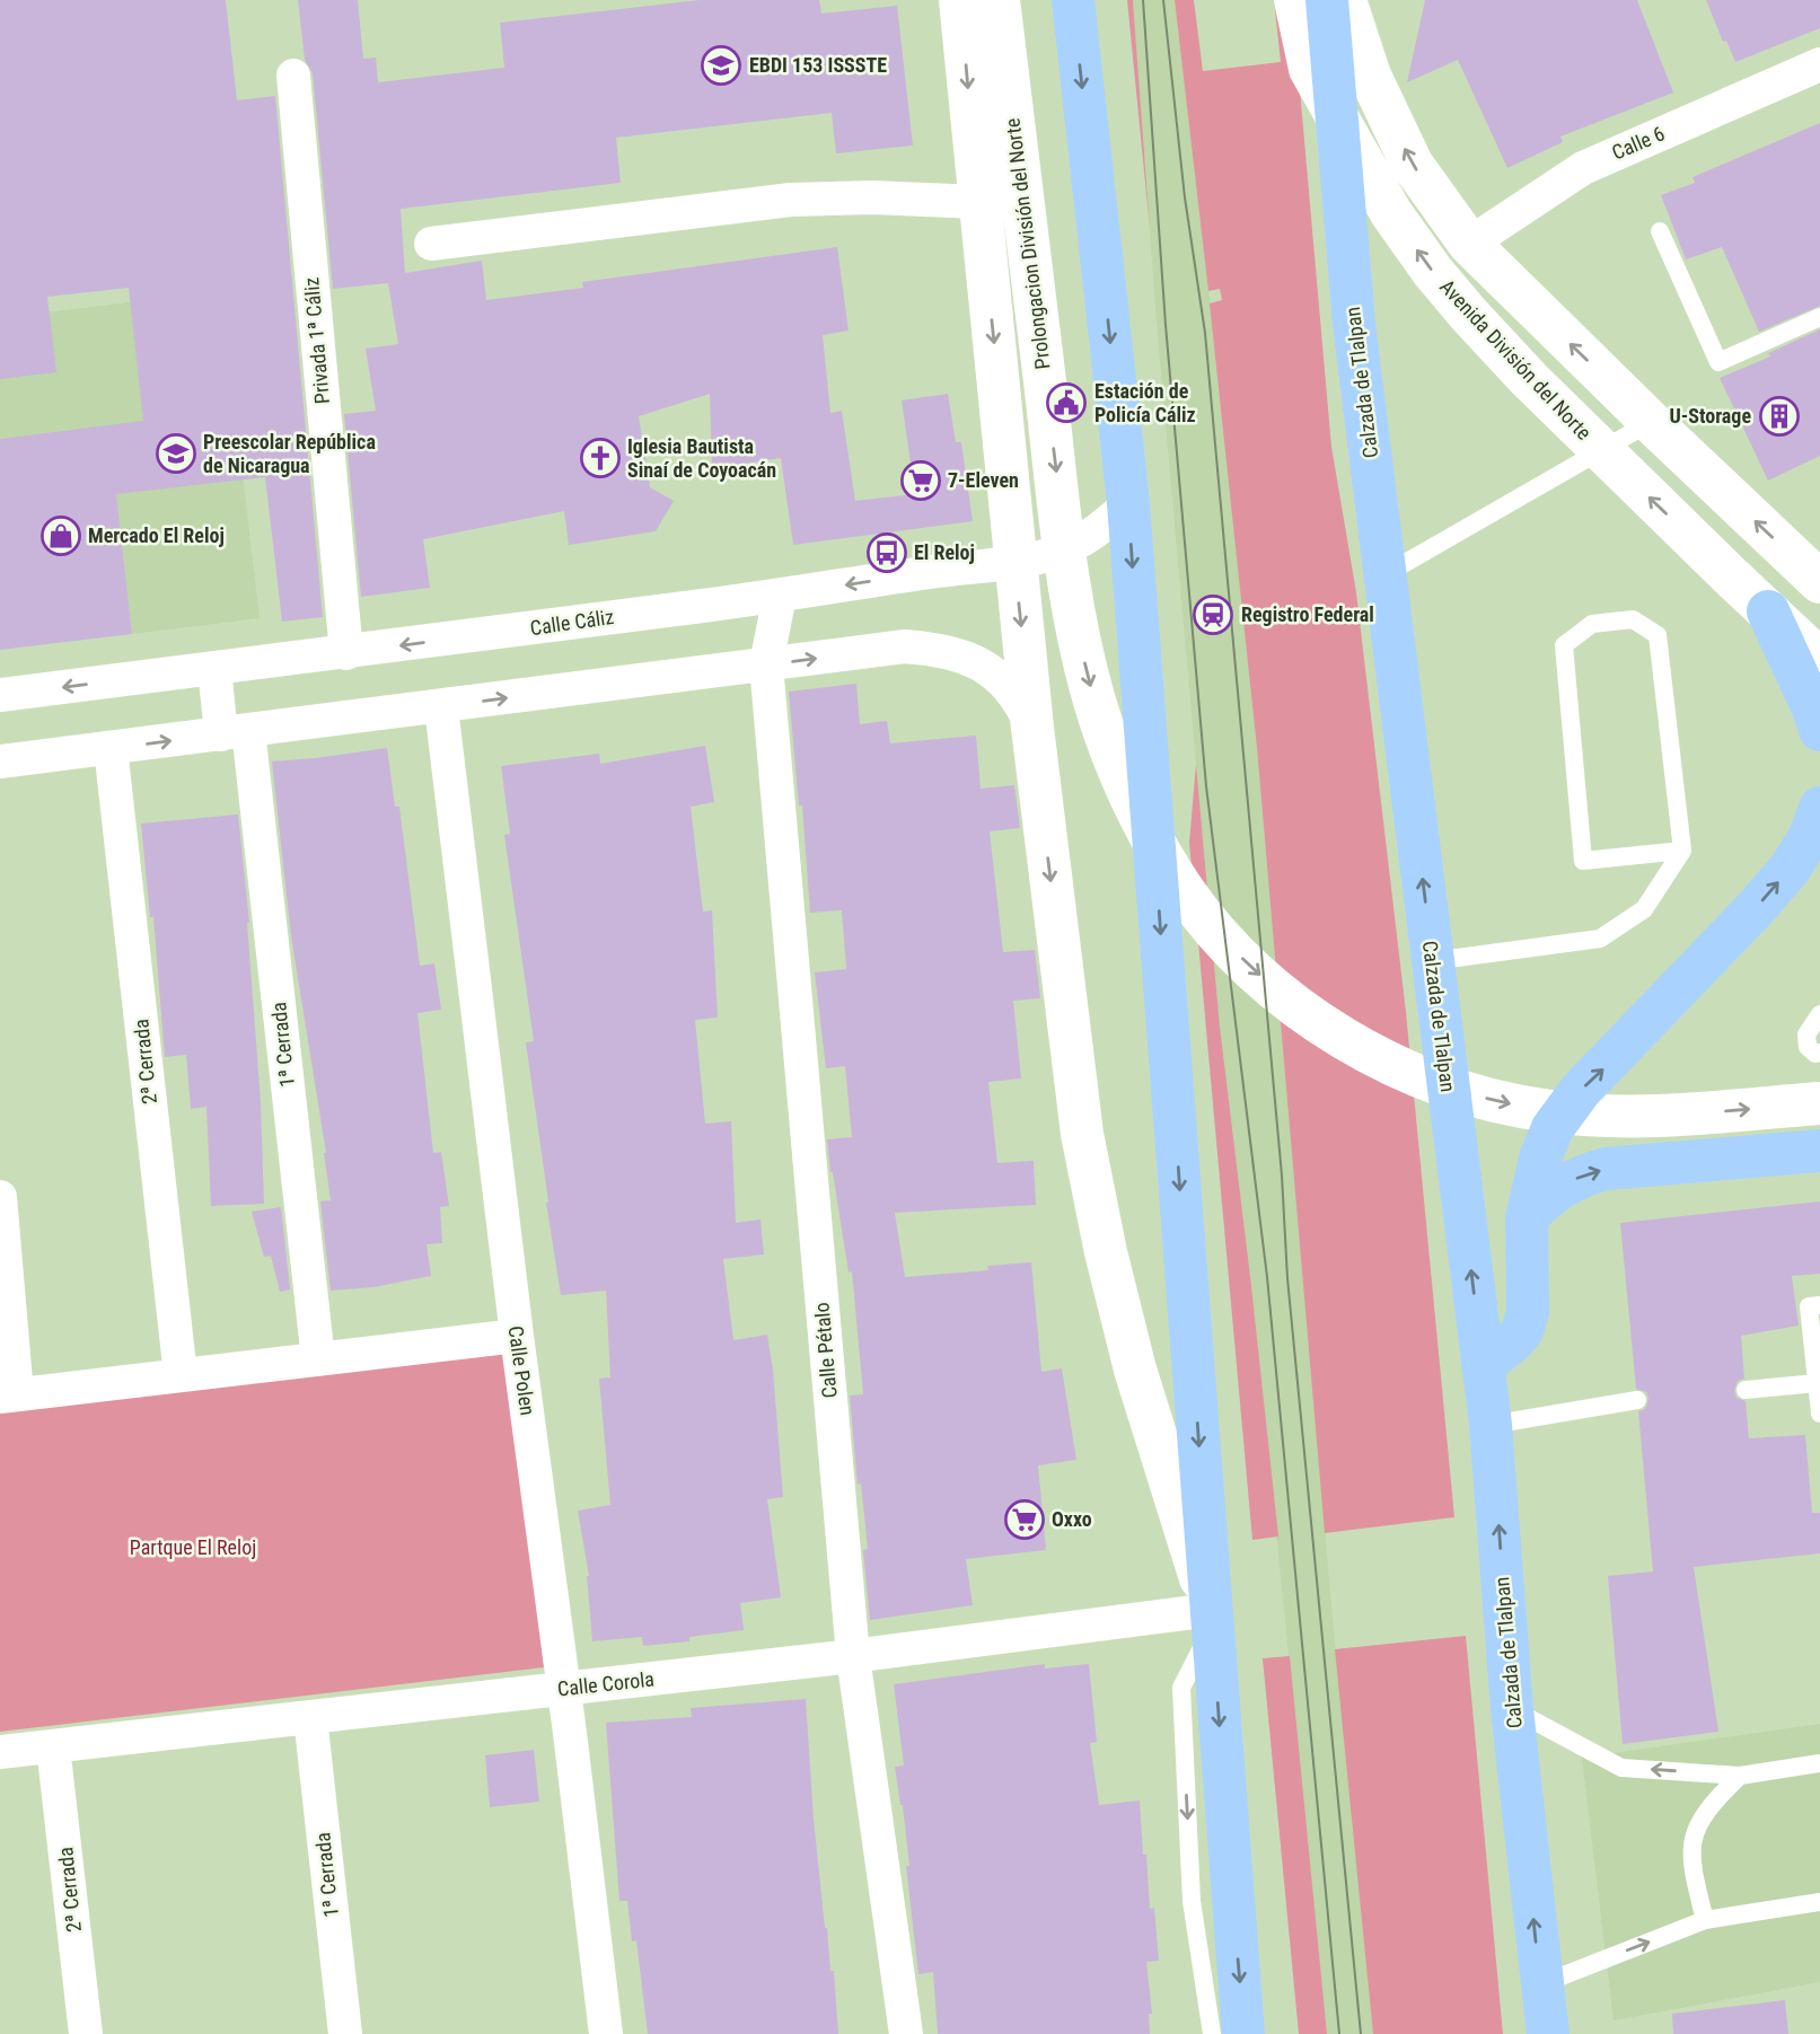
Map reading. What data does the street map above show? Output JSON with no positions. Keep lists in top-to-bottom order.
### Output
{
  "streets": {
    "highway": ["Calzada de Tlalpan"],
    "main road": ["Prolongacion División del Norte", "Avenida División del Norte"],
    "street": [
      "Calle 6",
      "Privada 1ª Cáliz",
      "Calle Cáliz",
      "1ª Cerrada",
      "2ª Cerrada",
      "Calle Pétalo",
      "Calle Polen",
      "Calle Corola"
    ]
  },
  "crossings": [
    ["Privada 1ª Cáliz", "Calle Cáliz"],
    ["Calle Cáliz", "1ª Cerrada"],
    ["Calle Cáliz", "Calle Pétalo"],
    ["1ª Cerrada", "Calle Corola"],
    ["2ª Cerrada", "Calle Corola"],
    ["Calle Pétalo", "Calle Corola"],
    ["Calle Polen", "Calle Corola"]
  ],
  "parks": ["Partque El Reloj"],
  "places": {
    "school or university": ["EBDI 153 ISSSTE", "Preescolar República de Nicaragua"],
    "public building": ["Estación de Policía Cáliz"],
    "building": ["U-Storage"],
    "church": ["Iglesia Bautista Sinaí de Coyoacán"],
    "supermarket": ["7-Eleven", "Oxxo"],
    "shop": ["Mercado El Reloj"],
    "bus stop": ["El Reloj"],
    "station": ["Registro Federal"]
  }
}
